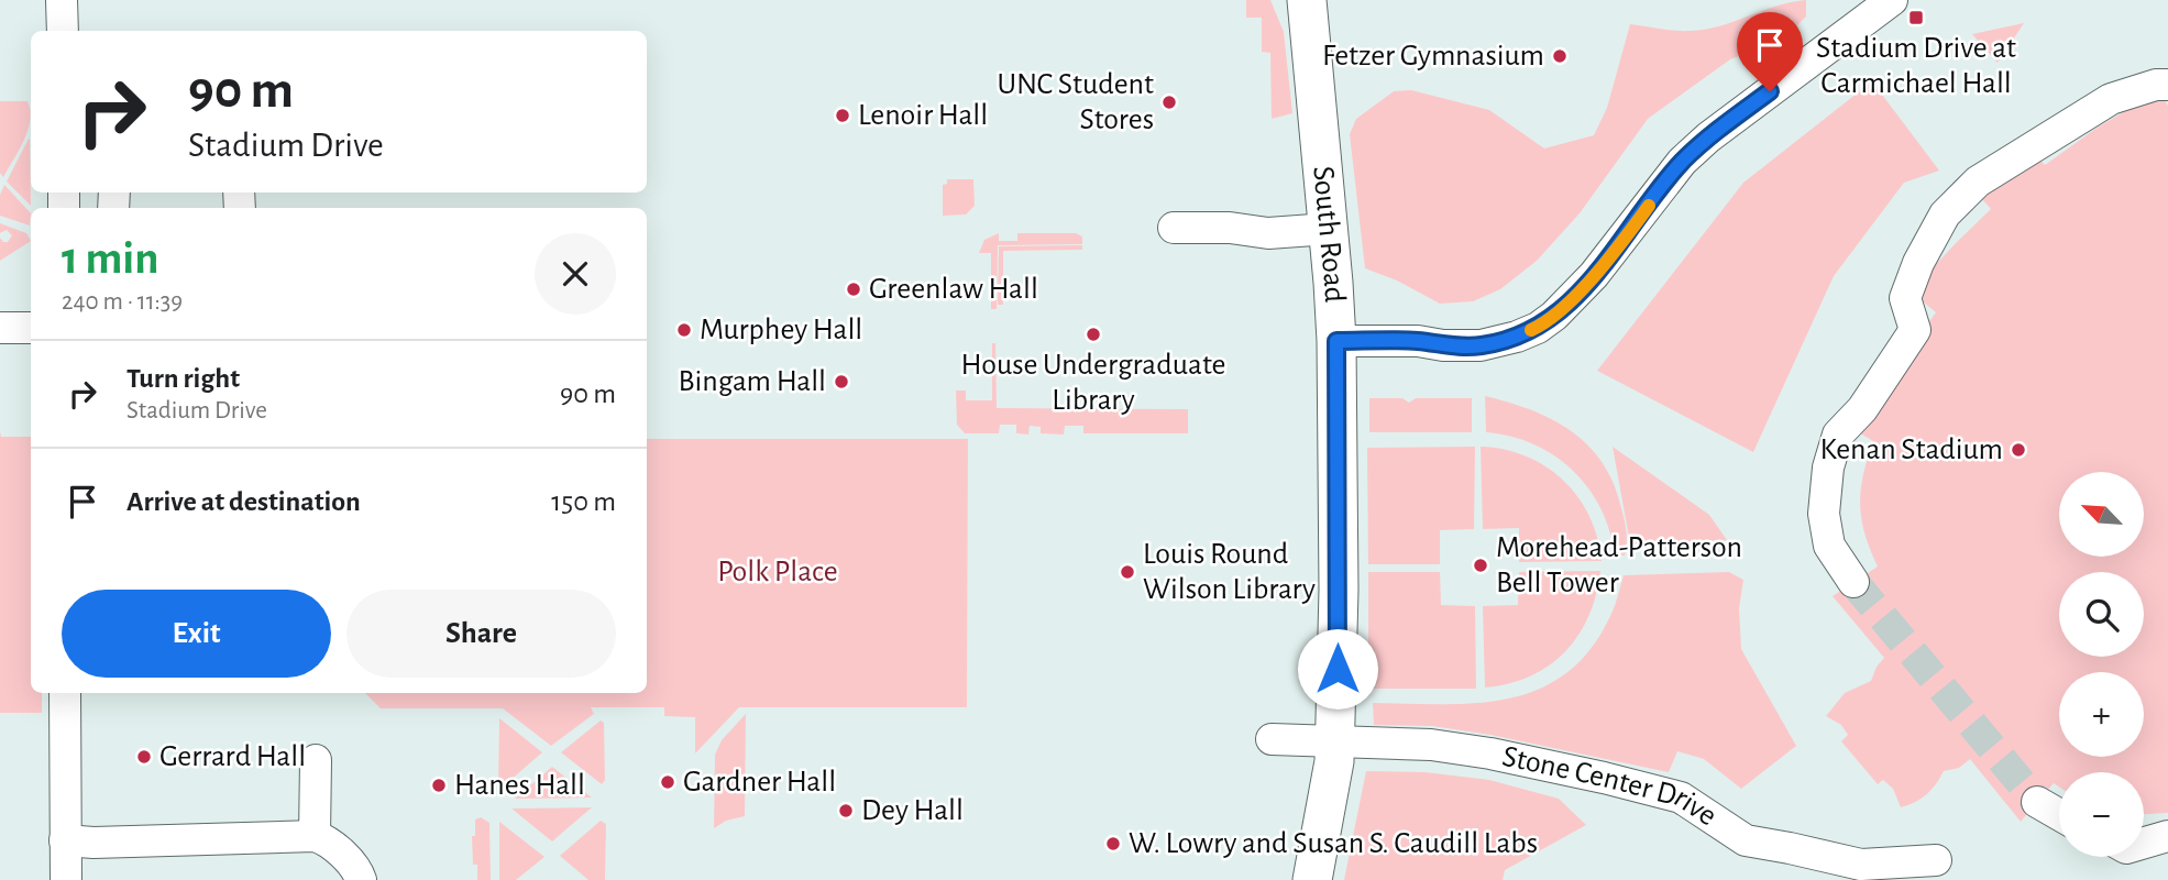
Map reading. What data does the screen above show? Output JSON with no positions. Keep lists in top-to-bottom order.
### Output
{
  "streets": {
    "main road": ["South Road"],
    "street": ["Stone Center Drive"]
  },
  "crossings": [
    ["South Road", "Stone Center Drive"]
  ],
  "parks": ["Polk Place"],
  "places": {
    "transit": ["Stadium Drive at Carmichael Hall"],
    "other": [
      "Fetzer Gymnasium",
      "UNC Student Stores",
      "Lenoir Hall",
      "Greenlaw Hall",
      "Murphey Hall",
      "House Undergraduate Library",
      "Bingam Hall",
      "Kenan Stadium",
      "Morehead-Patterson Bell Tower",
      "Louis Round Wilson Library",
      "Gerrard Hall",
      "Gardner Hall",
      "Hanes Hall",
      "Dey Hall",
      "W. Lowry and Susan S. Caudill Labs"
    ]
  },
  "north": "top left",
  "page": {
    "turn": ["90 m", "Stadium Drive"],
    "heading": ["1 min", "240 m · 11:39"],
    "list": [
      {
        "name": "Turn right",
        "note": "Stadium Drive",
        "value": "90 m"
      },
      {
        "name": "Arrive at destination",
        "value": "150 m"
      }
    ],
    "map_buttons": ["+", "−"],
    "buttons": ["Exit", "Share"]
  }
}
